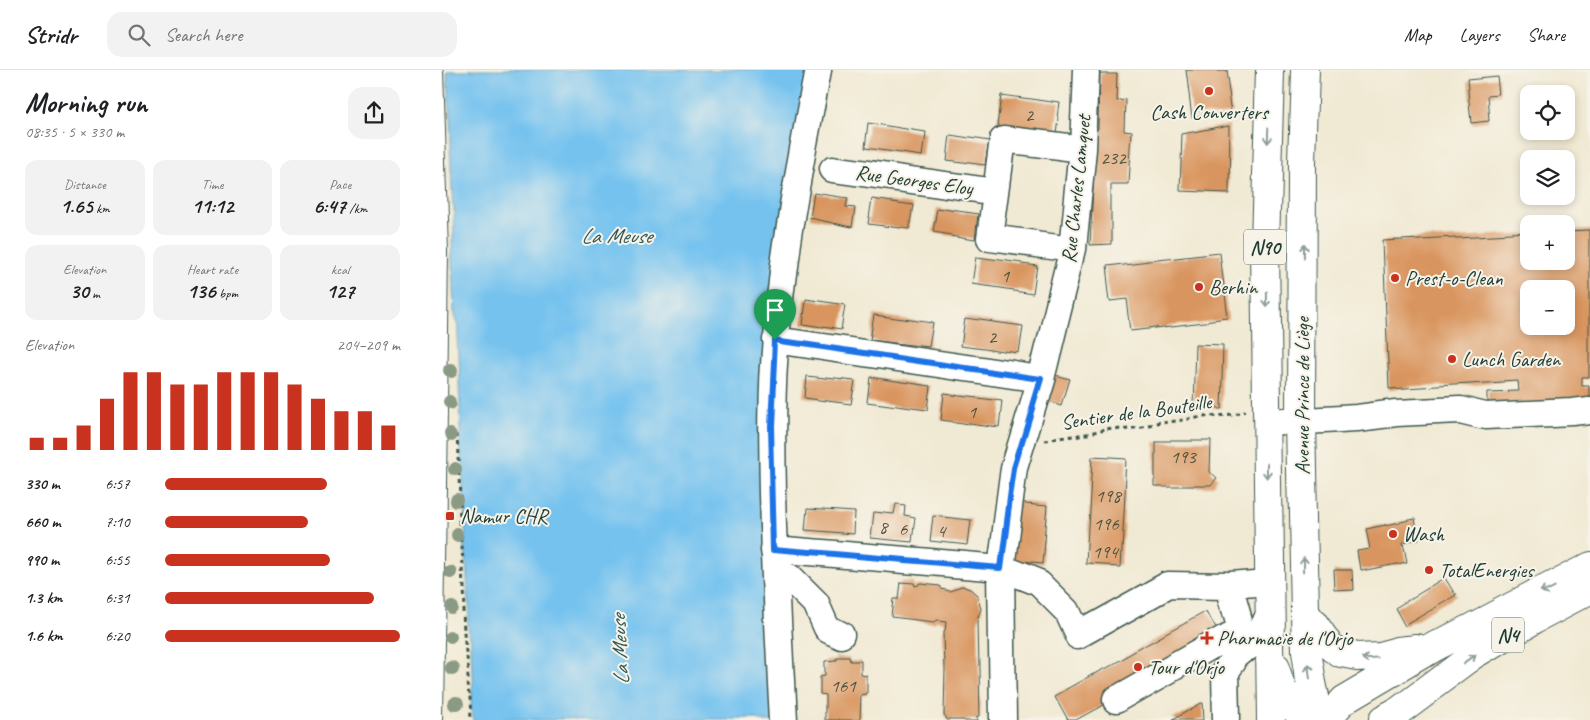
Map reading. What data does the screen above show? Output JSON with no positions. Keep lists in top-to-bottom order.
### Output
{
  "streets": {
    "main road": ["N90", "Avenue Prince de Liège", "N4"],
    "street": ["Rue Georges Eloy", "Rue Charles Lamquet"],
    "path": ["Sentier de la Bouteille"]
  },
  "crossings": [
    ["Rue Georges Eloy", "Rue Charles Lamquet"],
    ["Rue Charles Lamquet", "Sentier de la Bouteille"],
    ["Avenue Prince de Liège", "Sentier de la Bouteille"]
  ],
  "water": ["La Meuse"],
  "places": {
    "other": [
      "Cash Converters",
      "Prest-o-Clean",
      "Berhin",
      "Lunch Garden",
      "Wash",
      "TotalEnergies",
      "Tour d'Orjo"
    ],
    "transit": ["Namur CHR"],
    "health": ["Pharmacie de l'Orjo"]
  },
  "house_numbers": [
    "2",
    "232",
    "1",
    "2",
    "1",
    "193",
    "198",
    "196",
    "8",
    "6",
    "4",
    "194",
    "161"
  ],
  "page": {
    "header": "Stridr",
    "search": "Search here",
    "nav": ["Map", "Layers", "Share"],
    "heading": ["Morning run", "08:35 · 5 × 330 m"],
    "map_buttons": ["+", "−"],
    "stats": [
      ["Distance", "1.65 km"],
      ["Time", "11:12"],
      ["Pace", "6:47 /km"],
      ["Elevation", "30 m"],
      ["Heart rate", "136 bpm"],
      ["kcal", "127"]
    ],
    "chart": ["Elevation", "204–209 m"],
    "list": [
      {
        "name": "330 m",
        "note": "6:57"
      },
      {
        "name": "660 m",
        "note": "7:10"
      },
      {
        "name": "990 m",
        "note": "6:55"
      },
      {
        "name": "1.3 km",
        "note": "6:31"
      },
      {
        "name": "1.6 km",
        "note": "6:20"
      }
    ]
  }
}
